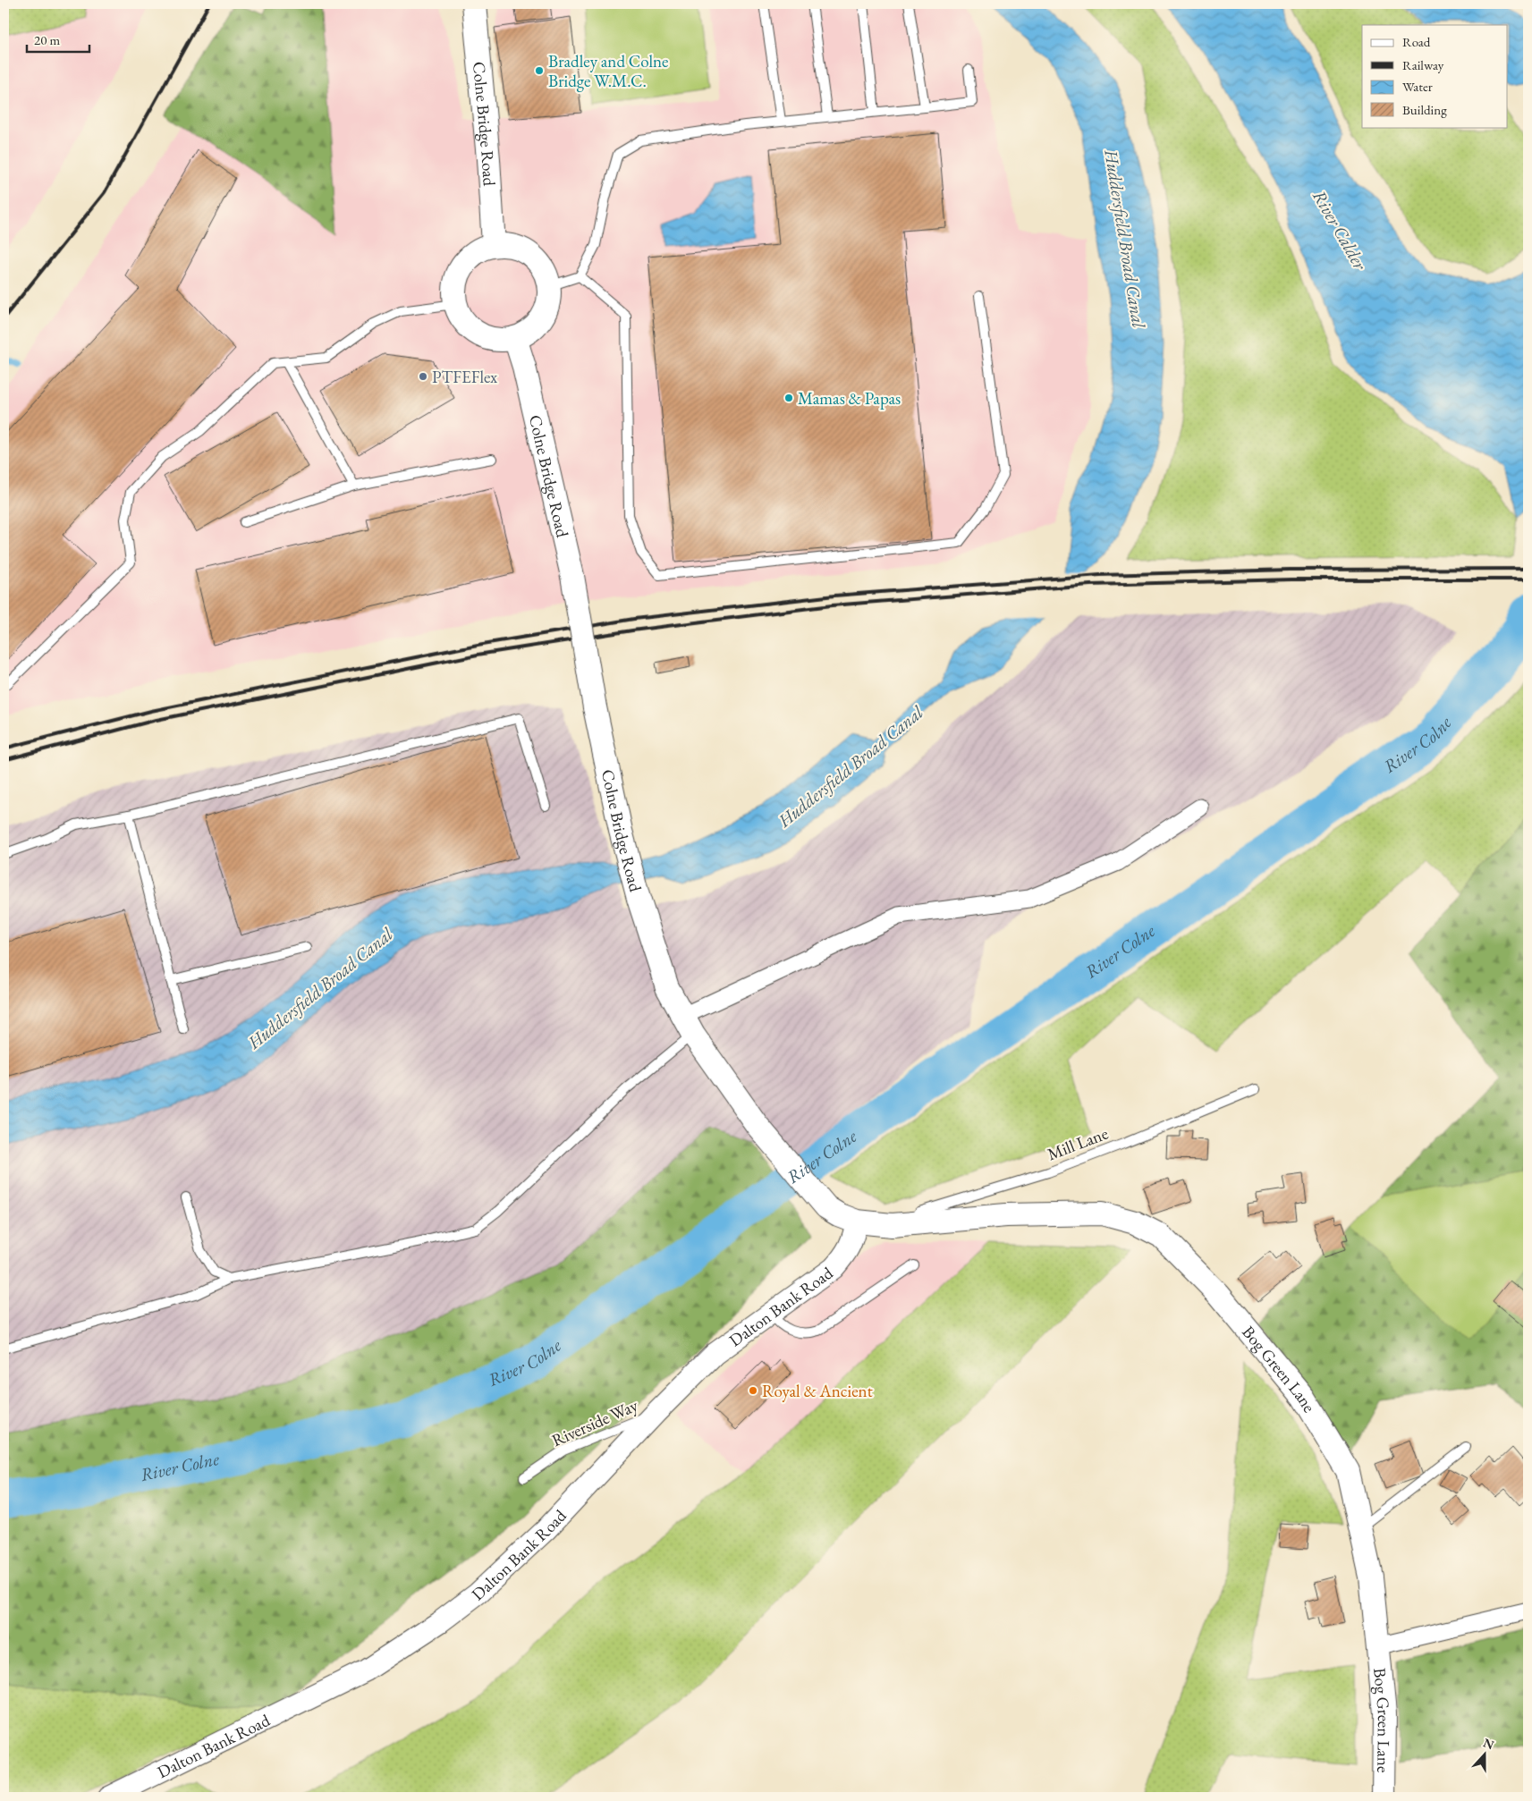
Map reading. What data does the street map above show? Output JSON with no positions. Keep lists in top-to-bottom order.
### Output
{
  "streets": {
    "main road": ["Colne Bridge Road", "Bog Green Lane"],
    "street": ["Dalton Bank Road"],
    "lane": ["Mill Lane", "Riverside Way"]
  },
  "crossings": [
    ["Colne Bridge Road", "Mill Lane"],
    ["Colne Bridge Road", "Dalton Bank Road"],
    ["Colne Bridge Road", "Bog Green Lane"],
    ["Mill Lane", "Bog Green Lane"],
    ["Dalton Bank Road", "Riverside Way"]
  ],
  "water": ["River Calder", "Huddersfield Broad Canal", "River Colne"],
  "places": [
    "Bradley and Colne Bridge W.M.C.",
    "PTFEFlex",
    "Mamas & Papas",
    "Royal & Ancient"
  ],
  "legend": [
    "Road",
    "Railway",
    "Water",
    "Building"
  ],
  "scale_bar": "20 m",
  "north": "top"
}
